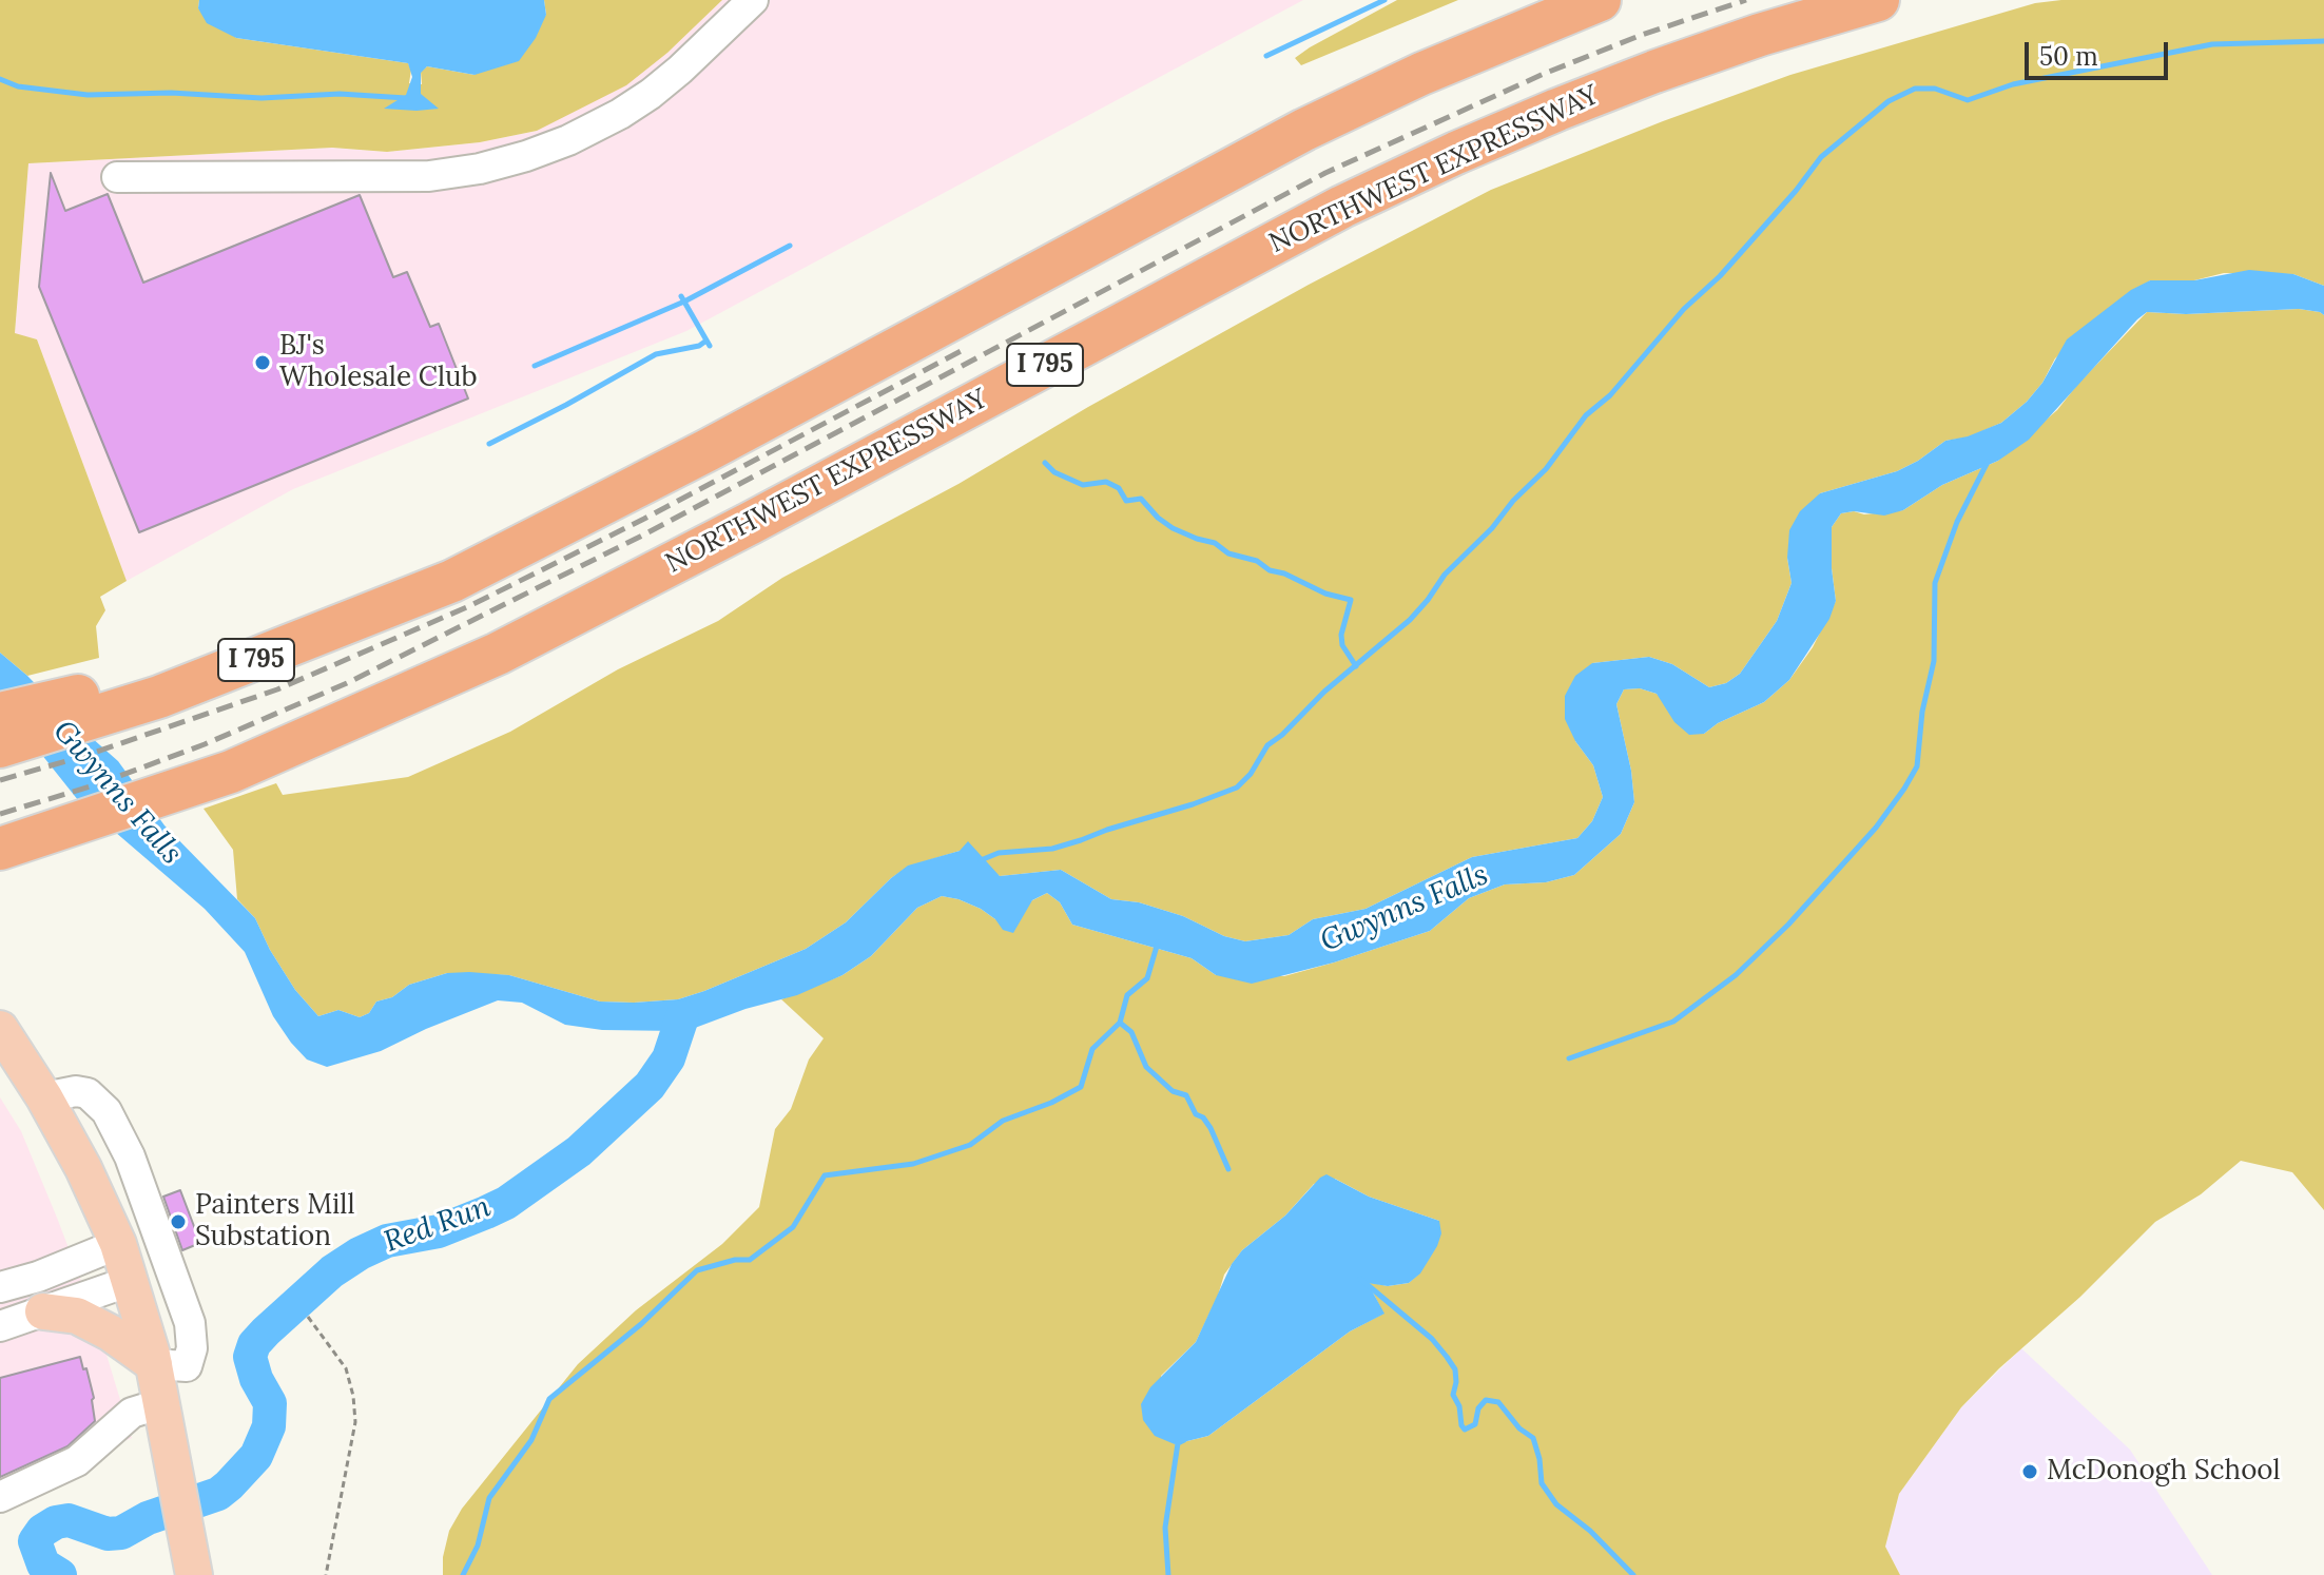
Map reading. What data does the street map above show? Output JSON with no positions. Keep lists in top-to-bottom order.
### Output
{
  "streets": {
    "highway": ["NORTHWEST EXPRESSWAY", "I 795"]
  },
  "water": ["Gwynns Falls", "Red Run"],
  "places": ["BJ's Wholesale Club", "Painters Mill Substation", "McDonogh School"],
  "scale_bar": "50 m"
}
